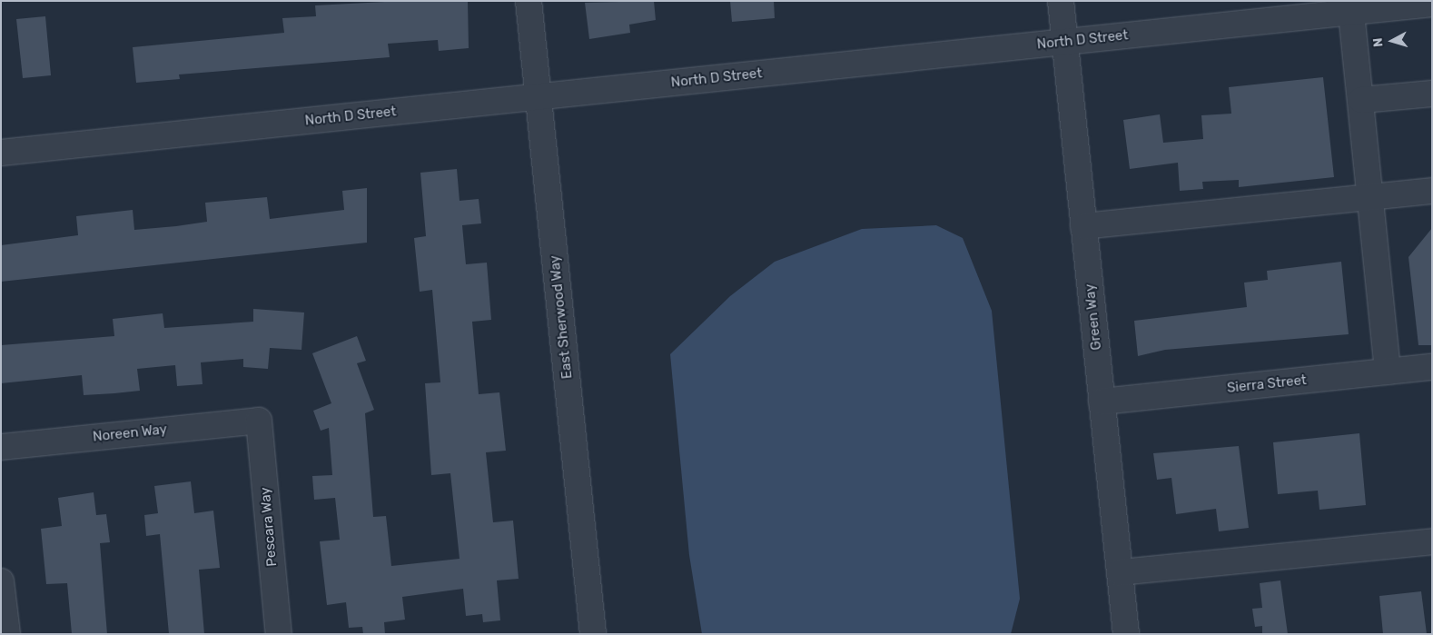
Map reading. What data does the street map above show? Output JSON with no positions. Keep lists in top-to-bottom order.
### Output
{
  "streets": {
    "street": [
      "North D Street",
      "East Sherwood Way",
      "Green Way",
      "Sierra Street",
      "Noreen Way",
      "Pescara Way"
    ]
  },
  "crossings": [
    ["North D Street", "East Sherwood Way"],
    ["North D Street", "Green Way"],
    ["Green Way", "Sierra Street"],
    ["Noreen Way", "Pescara Way"]
  ],
  "north": "left"
}
